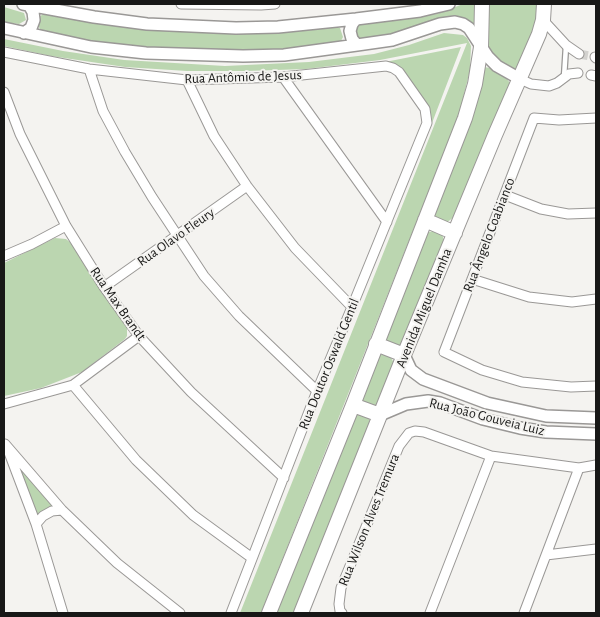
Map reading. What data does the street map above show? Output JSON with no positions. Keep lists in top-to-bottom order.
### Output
{
  "streets": {
    "main road": ["Avenida Miguel Damha"],
    "street": [
      "Rua Antômio de Jesus",
      "Rua Ângelo Coabianco",
      "Rua Olavo Fleury",
      "Rua Max Brandt",
      "Rua Doutor Oswald Gentil",
      "Rua João Gouveia Luiz",
      "Rua Wilson Alves Tremura"
    ]
  },
  "crossings": [
    ["Rua Antômio de Jesus", "Rua Doutor Oswald Gentil"],
    ["Rua Olavo Fleury", "Rua Max Brandt"],
    ["Rua Max Brandt", "Rua Doutor Oswald Gentil"],
    ["Avenida Miguel Damha", "Rua João Gouveia Luiz"]
  ]
}
